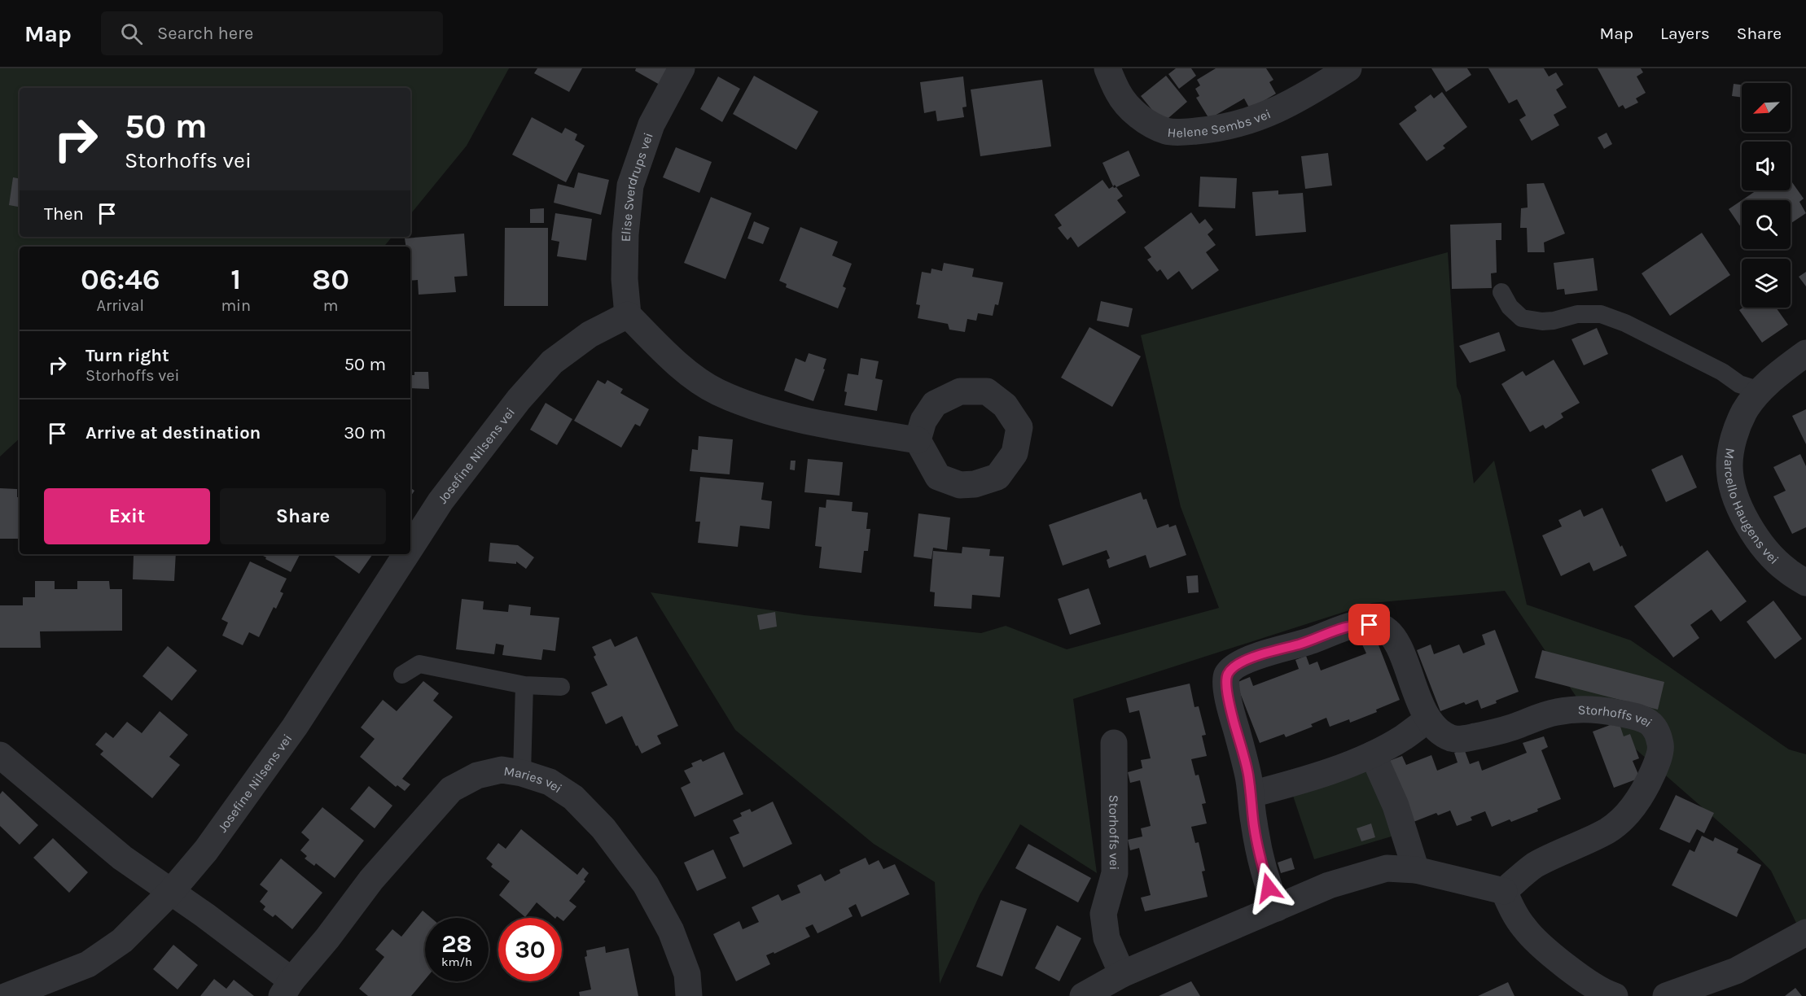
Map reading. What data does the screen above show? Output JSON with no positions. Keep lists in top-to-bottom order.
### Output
{
  "streets": {
    "street": [
      "Helene Sembs vei",
      "Elise Sverdrups vei",
      "Josefine Nilsens vei",
      "Marcello Haugens vei",
      "Storhoffs vei",
      "Maries vei"
    ]
  },
  "crossings": [
    ["Elise Sverdrups vei", "Josefine Nilsens vei"],
    ["Josefine Nilsens vei", "Maries vei"]
  ],
  "north": "bottom left",
  "page": {
    "header": "Map",
    "search": "Search here",
    "nav": ["Map", "Layers", "Share"],
    "turn": ["50 m", "Storhoffs vei"],
    "then": "Then",
    "eta": [
      "06:46",
      "Arrival",
      "1",
      "min",
      "80",
      "m"
    ],
    "list": [
      {
        "name": "Turn right",
        "note": "Storhoffs vei",
        "value": "50 m"
      },
      {
        "name": "Arrive at destination",
        "value": "30 m"
      }
    ],
    "buttons": ["Exit", "Share"],
    "speed": "28 km/h",
    "limit": "30"
  }
}
